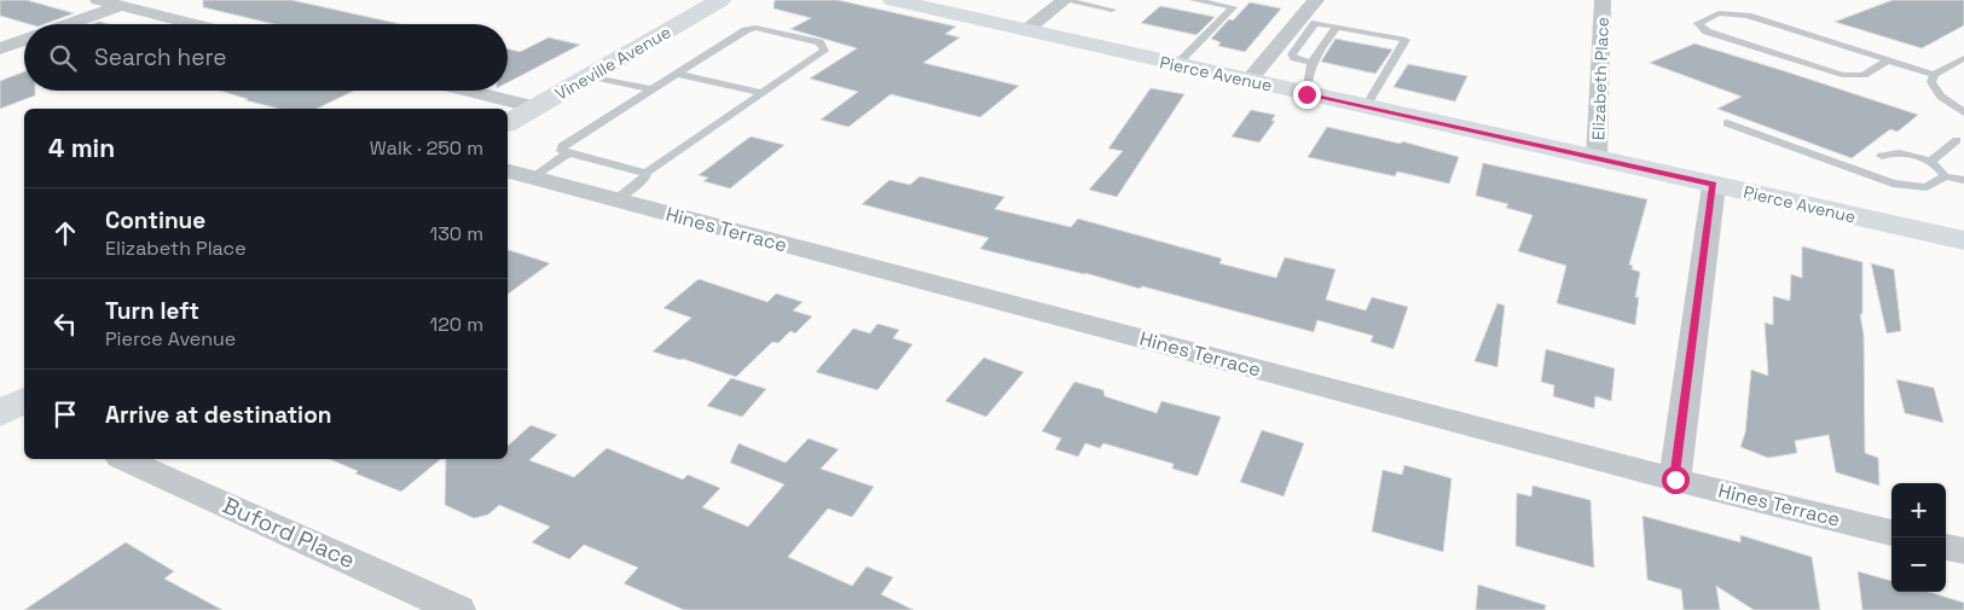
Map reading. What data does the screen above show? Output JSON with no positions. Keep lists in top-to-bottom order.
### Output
{
  "streets": {
    "main road": ["Vineville Avenue", "Pierce Avenue"],
    "street": ["Elizabeth Place", "Hines Terrace", "Buford Place"]
  },
  "crossings": [
    ["Pierce Avenue", "Elizabeth Place"]
  ],
  "page": {
    "search": "Search here",
    "heading": ["4 min", "Walk · 250 m"],
    "list": [
      ["Continue", "Elizabeth Place", "130 m"],
      ["Turn left", "Pierce Avenue", "120 m"],
      "Arrive at destination"
    ],
    "map_buttons": ["+", "−"]
  }
}
